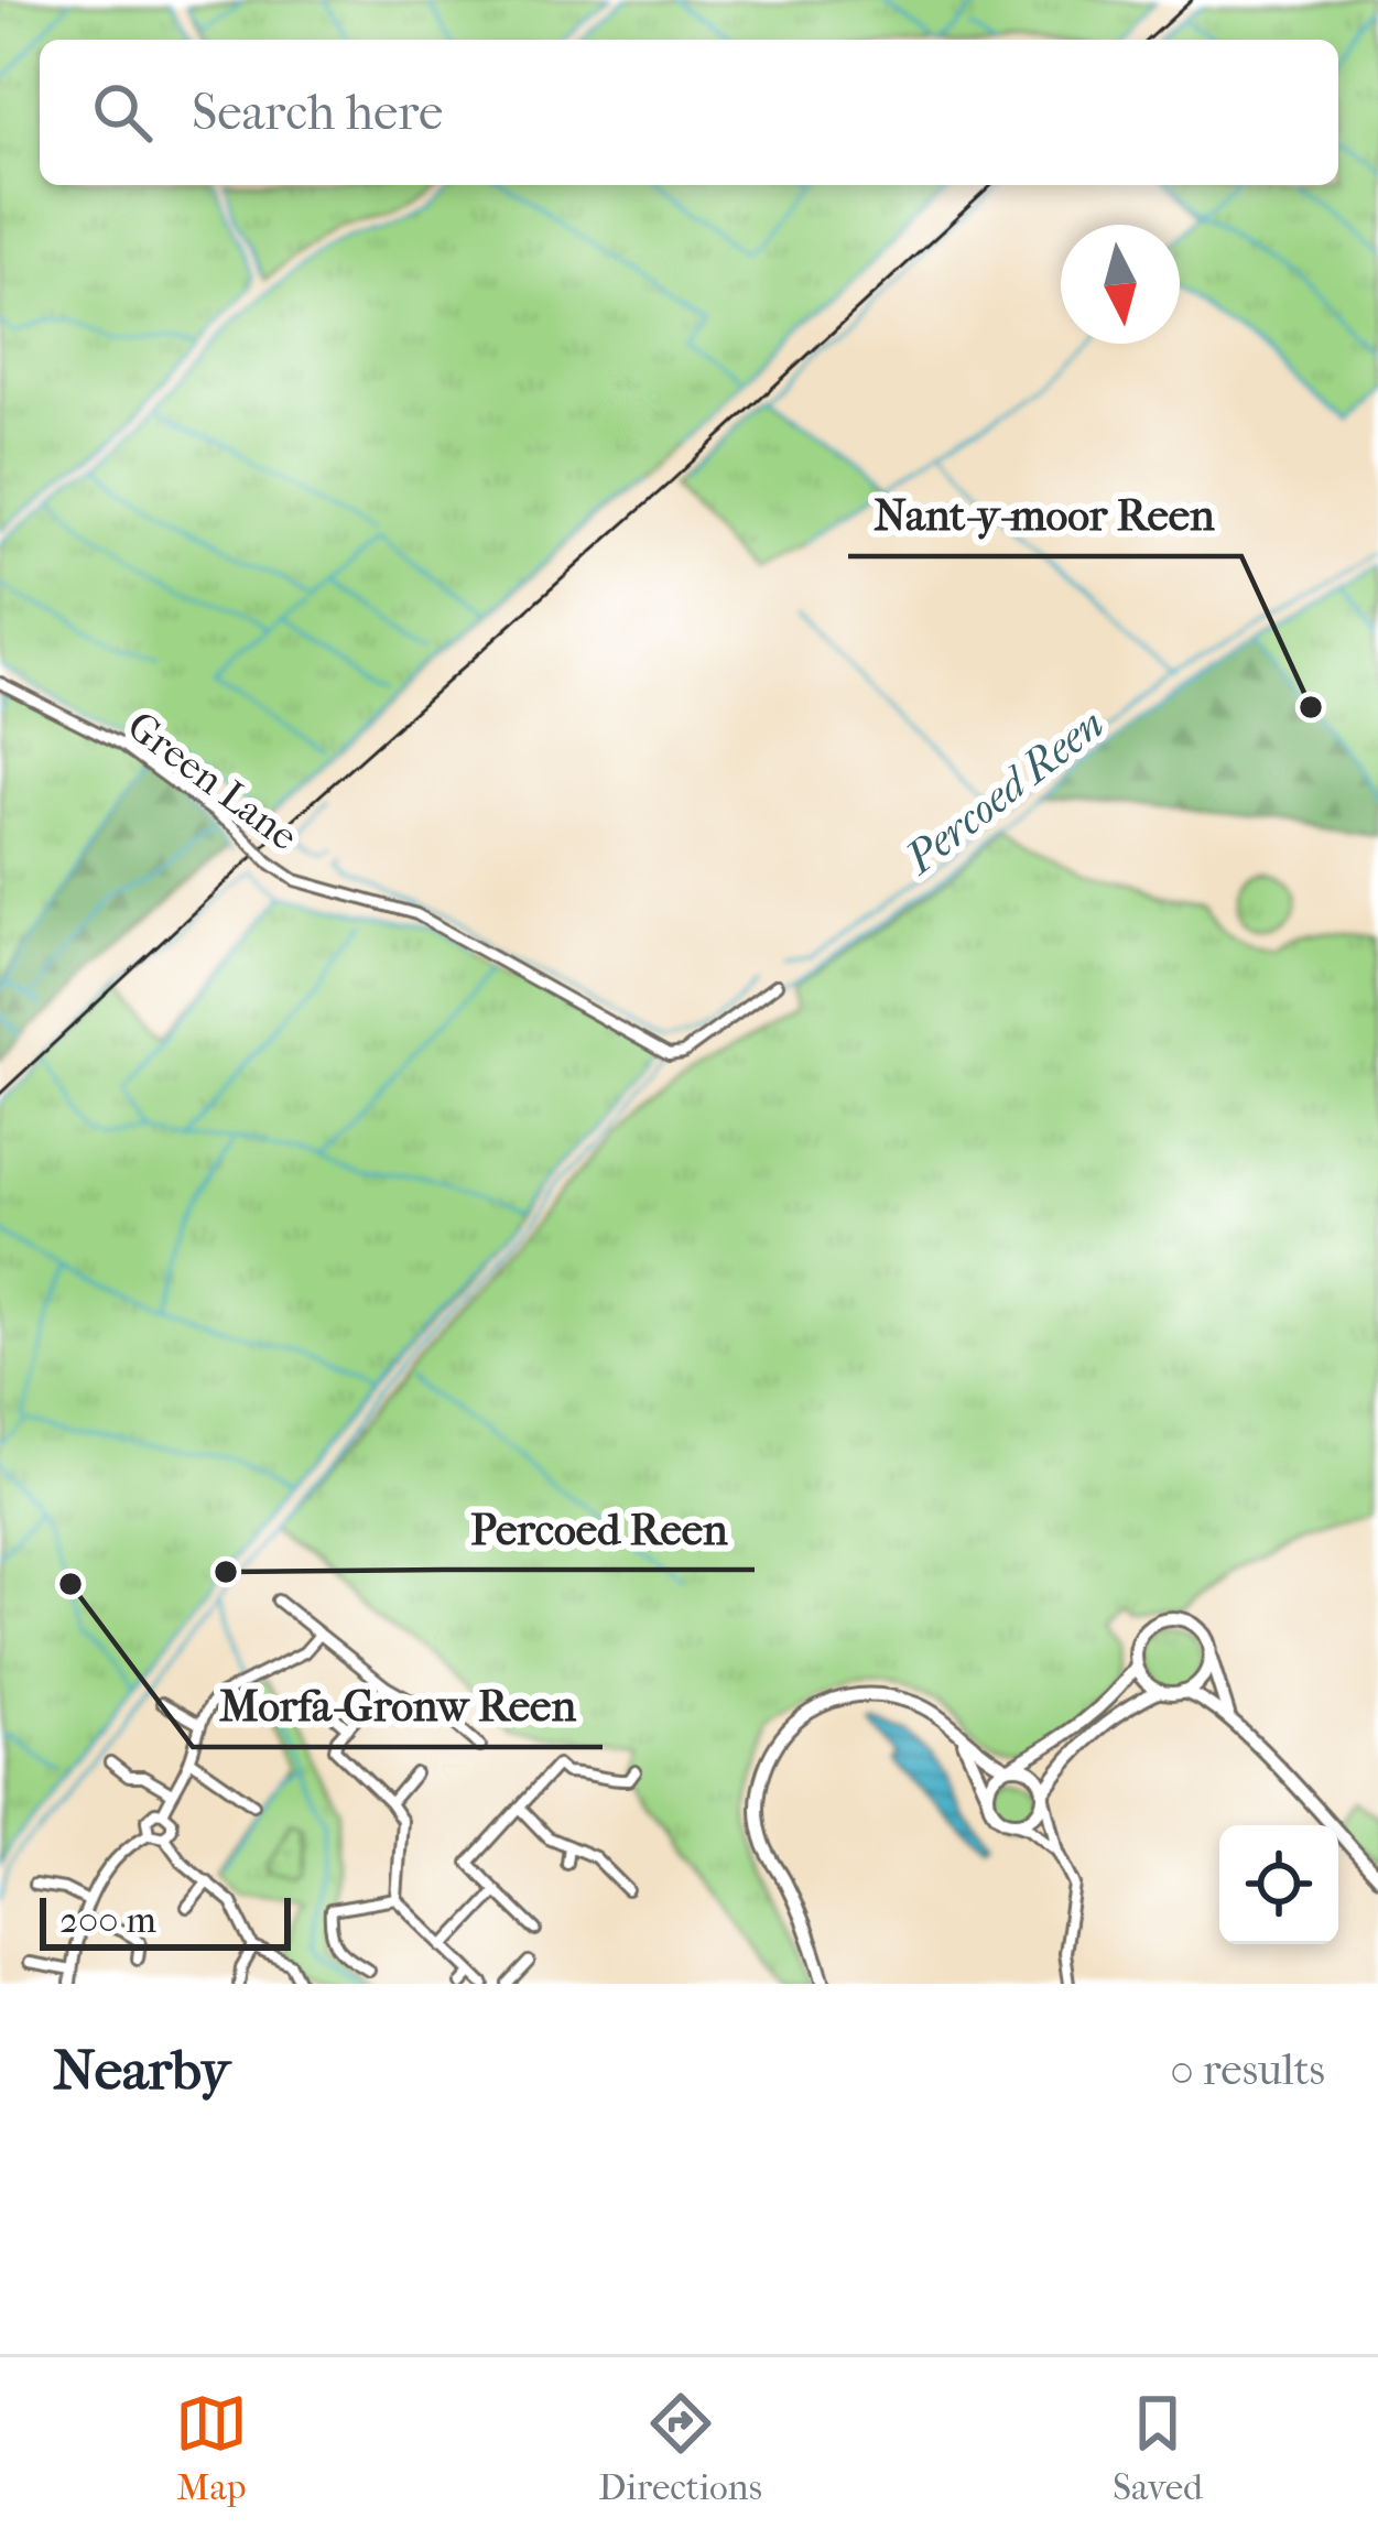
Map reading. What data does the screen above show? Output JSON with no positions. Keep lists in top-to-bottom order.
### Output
{
  "streets": {
    "street": ["Green Lane"]
  },
  "water": ["Percoed Reen"],
  "places": ["Nant-y-moor Reen", "Percoed Reen", "Morfa-Gronw Reen"],
  "scale_bar": "200 m",
  "north": "bottom",
  "page": {
    "search": "Search here",
    "scale": "200 m",
    "heading": ["Nearby", "0 results"],
    "nav": ["Map", "Directions", "Saved"]
  }
}
